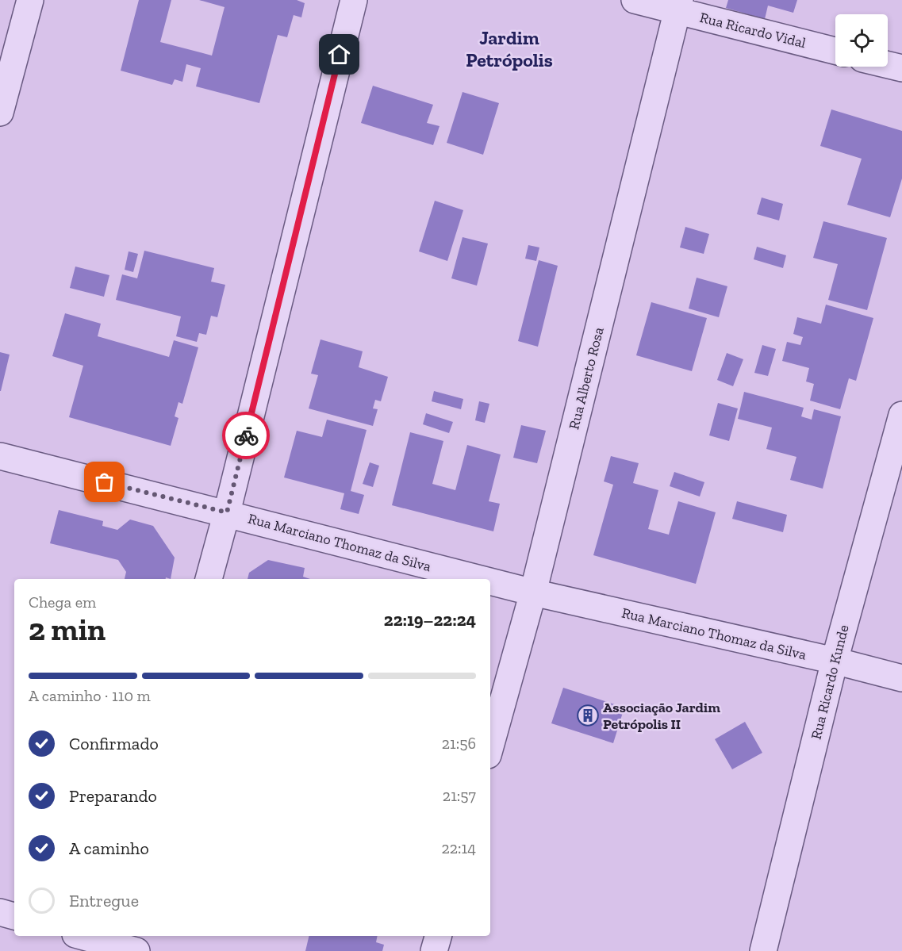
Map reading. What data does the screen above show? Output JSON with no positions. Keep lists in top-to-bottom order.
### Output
{
  "streets": {
    "street": [
      "Rua Ricardo Vidal",
      "Rua Alberto Rosa",
      "Rua Marciano Thomaz da Silva",
      "Rua Ricardo Kunde"
    ]
  },
  "crossings": [
    ["Rua Ricardo Vidal", "Rua Alberto Rosa"],
    ["Rua Alberto Rosa", "Rua Marciano Thomaz da Silva"],
    ["Rua Marciano Thomaz da Silva", "Rua Ricardo Kunde"]
  ],
  "districts": ["Jardim Petrópolis"],
  "places": {
    "building": ["Associação Jardim Petrópolis II"]
  },
  "page": {
    "heading": ["2 min", "Chega em", "22:19–22:24"],
    "bar": "A caminho · 110 m",
    "list": [
      ["Confirmado", "21:56"],
      ["Preparando", "21:57"],
      ["A caminho", "22:14"],
      "Entregue"
    ]
  }
}
